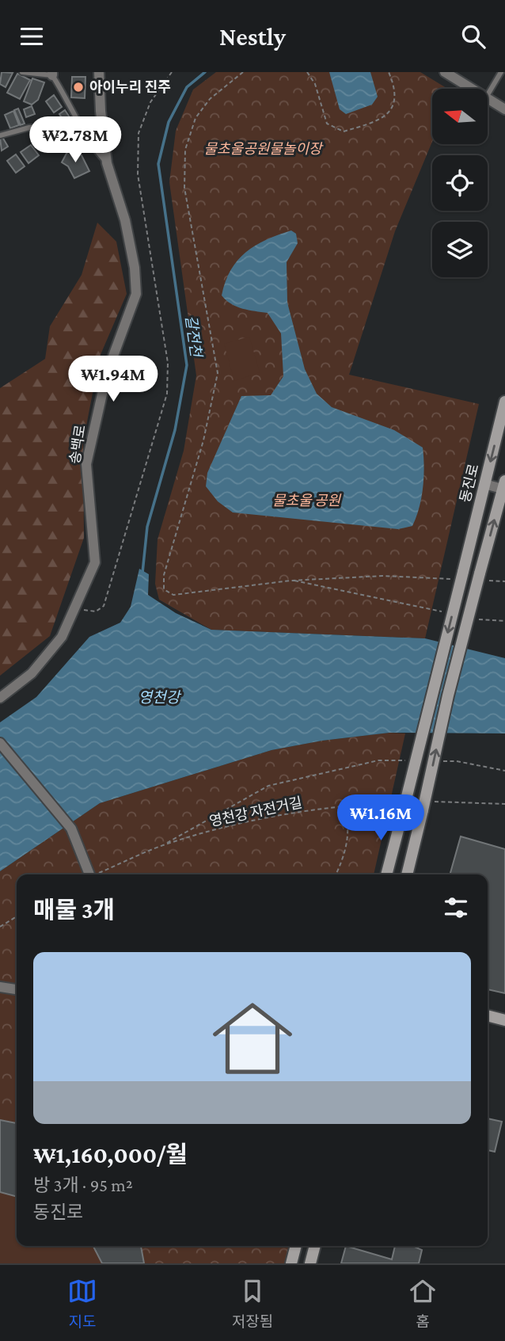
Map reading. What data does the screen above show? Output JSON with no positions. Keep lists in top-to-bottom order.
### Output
{
  "streets": {
    "street": ["송백로", "동진로"],
    "path": ["영천강 자전거길"]
  },
  "crossings": [
    ["동진로", "영천강 자전거길"]
  ],
  "water": ["갈전천", "영천강"],
  "parks": ["물초울공원물놀이장", "물초울 공원"],
  "places": ["아이누리 진주"],
  "north": "left",
  "page": {
    "header": "Nestly",
    "price": ["₩2.78M", "₩1.94M", "₩1.16M"],
    "heading": "매물 3개",
    "list": [
      {
        "name": "₩1,160,000/월",
        "note": "방 3개 · 95 m² · 동진로"
      }
    ],
    "tabs": ["지도", "저장됨", "홈"]
  }
}
